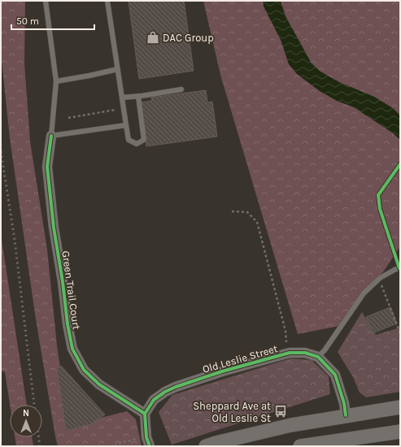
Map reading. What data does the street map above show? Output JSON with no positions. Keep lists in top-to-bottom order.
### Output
{
  "streets": {
    "street": ["Green Trail Court", "Old Leslie Street"]
  },
  "crossings": [
    ["Green Trail Court", "Old Leslie Street"]
  ],
  "places": {
    "shop": ["DAC Group"],
    "bus stop": ["Sheppard Ave at Old Leslie St"]
  },
  "scale_bar": "50 m",
  "north": "top"
}
